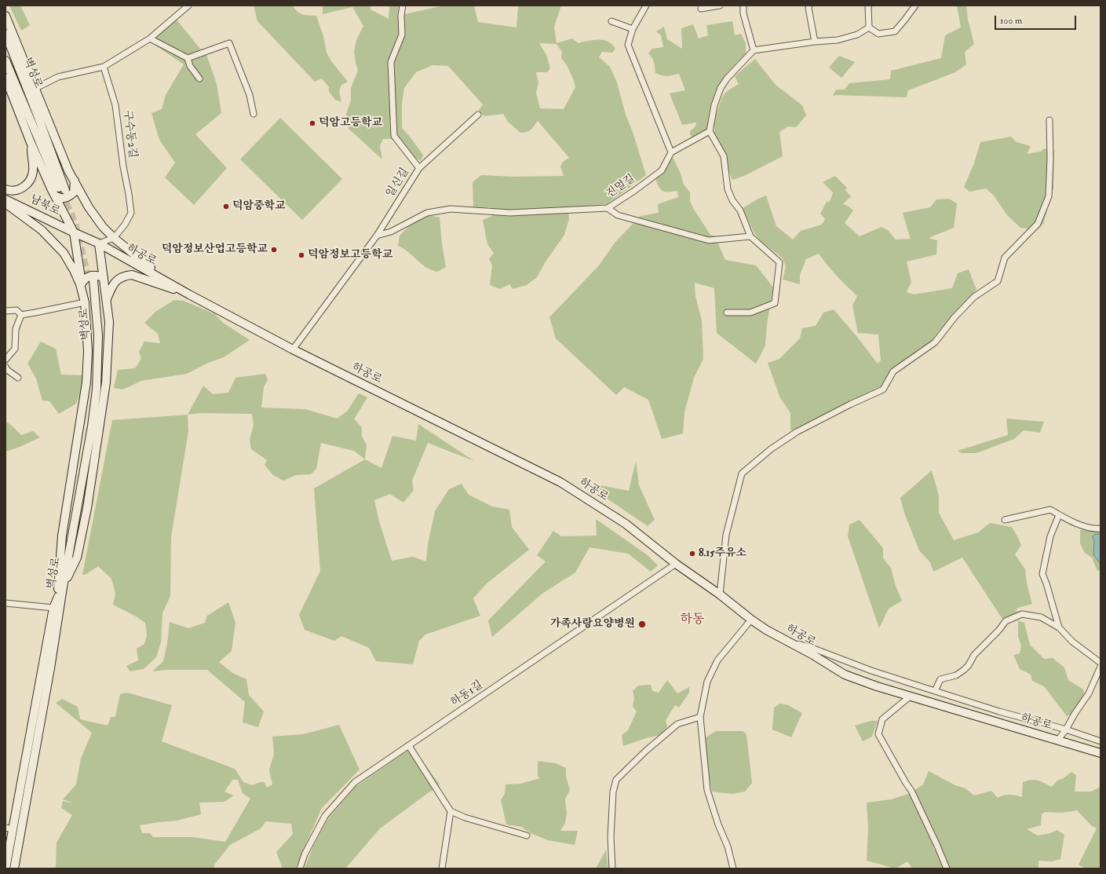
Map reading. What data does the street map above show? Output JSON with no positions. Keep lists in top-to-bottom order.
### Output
{
  "streets": {
    "main road": ["벽성로", "남북로", "하공로"],
    "street": [
      "구수동2길",
      "일신길",
      "진멀길",
      "하동1길"
    ]
  },
  "crossings": [
    ["일신길", "진멀길"],
    ["일신길", "하공로"],
    ["남북로", "하공로"],
    ["하공로", "하동1길"]
  ],
  "districts": ["하동"],
  "places": [
    "덕암고등학교",
    "덕암중학교",
    "덕암정보산업고등학교",
    "덕암정보고등학교",
    "8.15주유소",
    "가족사랑요양병원"
  ],
  "scale_bar": "100 m"
}
